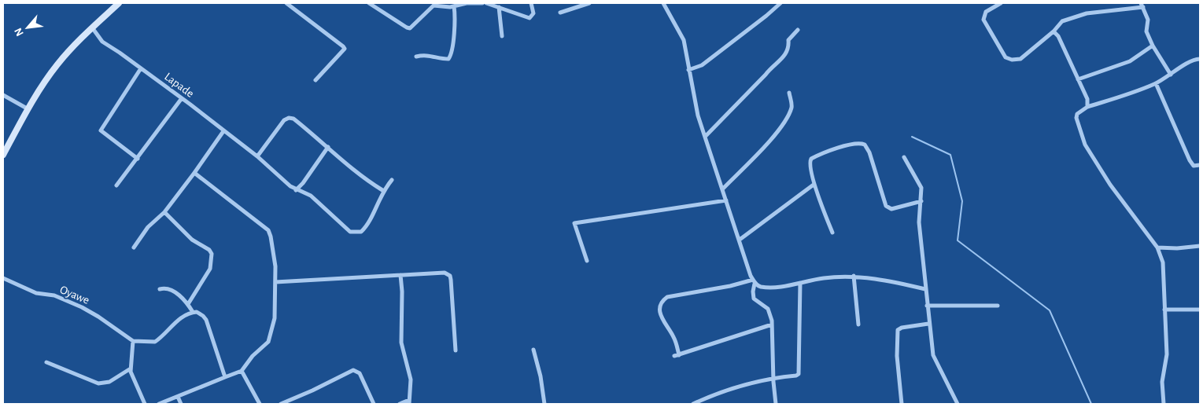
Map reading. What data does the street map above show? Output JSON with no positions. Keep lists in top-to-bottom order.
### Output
{
  "streets": {
    "street": ["Lapade", "Oyawe"]
  },
  "north": "bottom left"
}
